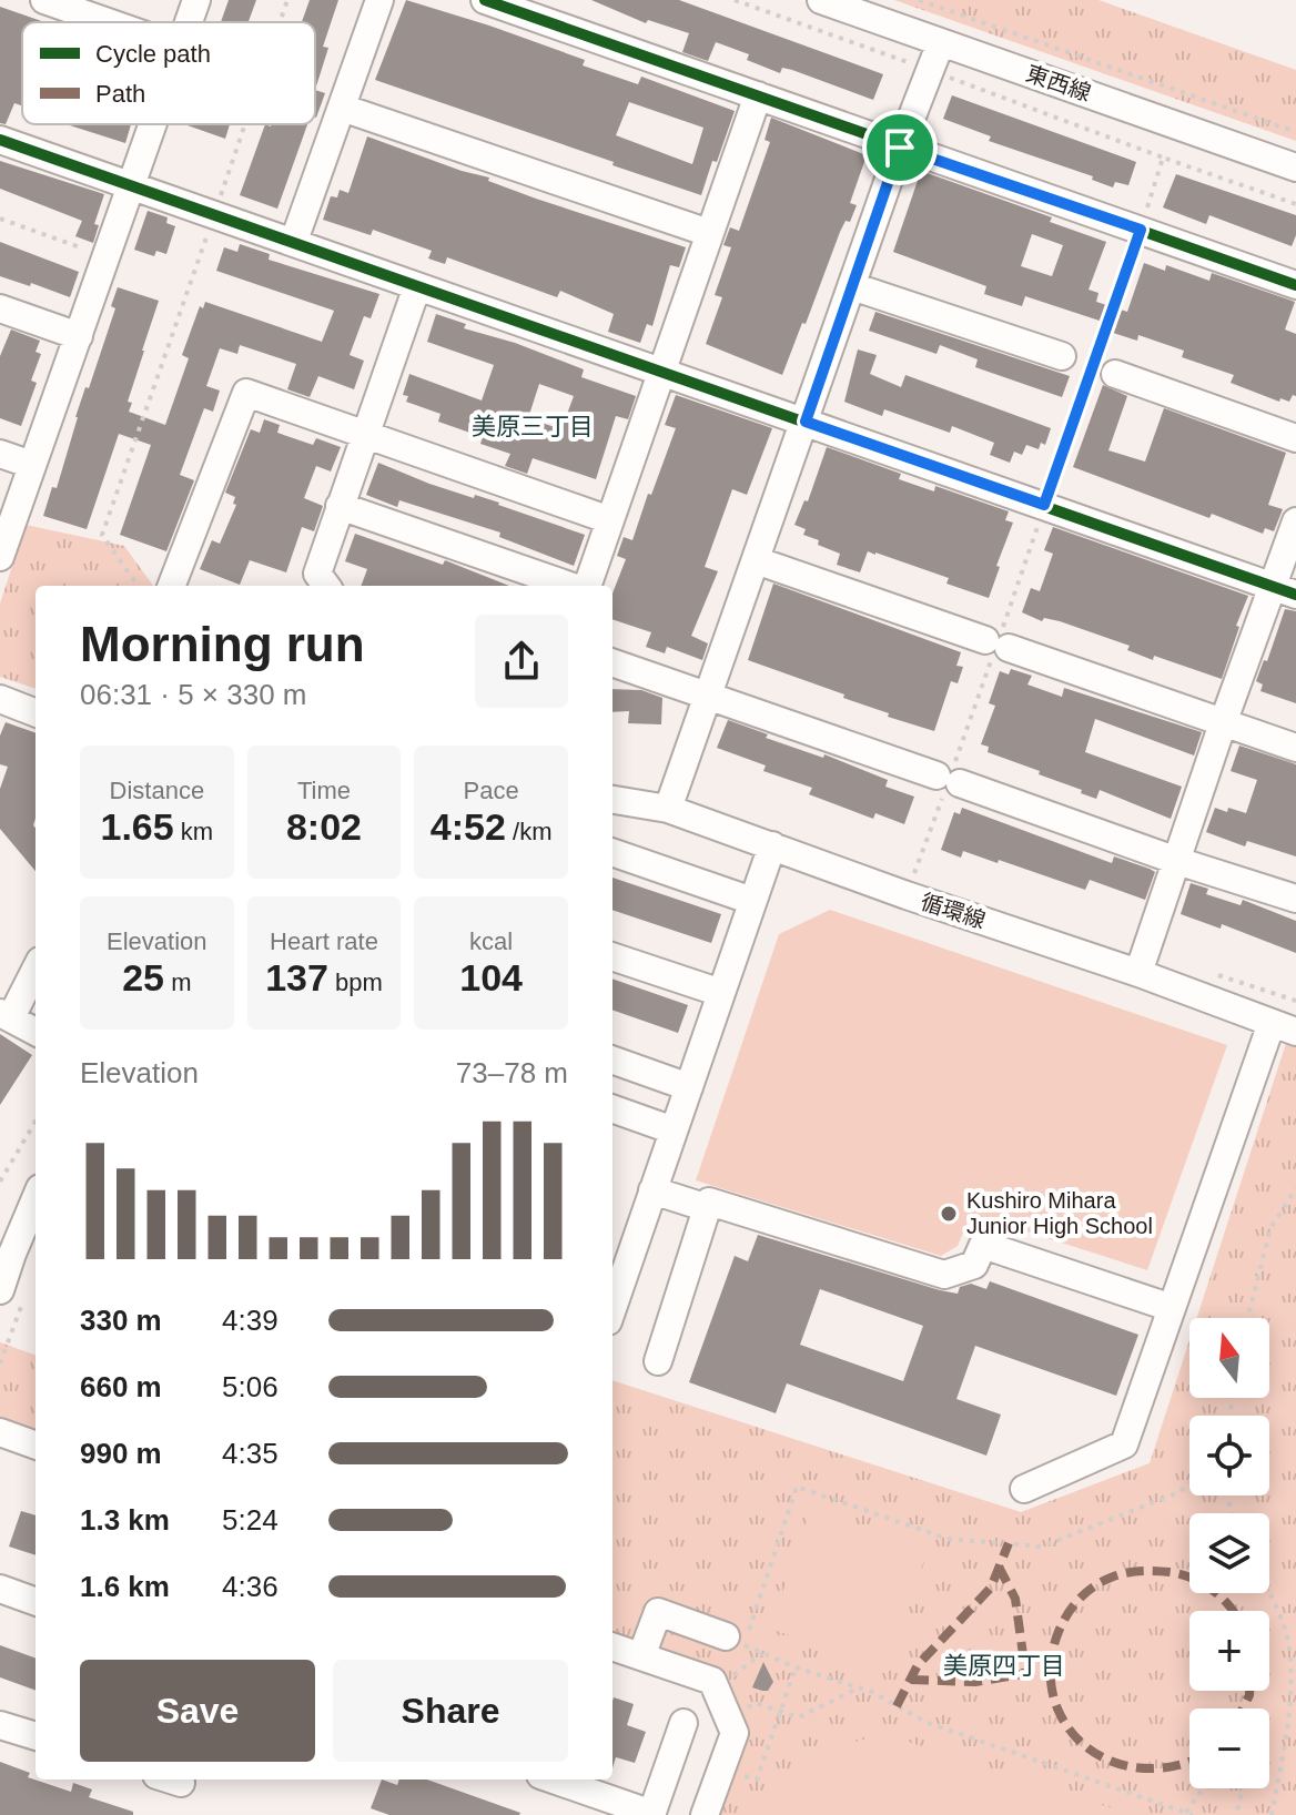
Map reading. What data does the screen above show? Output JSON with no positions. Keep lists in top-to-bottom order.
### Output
{
  "streets": {
    "street": ["東西線", "循環線"]
  },
  "districts": ["美原三丁目", "美原四丁目"],
  "places": ["Kushiro Mihara Junior High School"],
  "legend": ["Cycle path", "Path"],
  "north": "top",
  "page": {
    "heading": ["Morning run", "06:31 · 5 × 330 m"],
    "stats": [
      ["Distance", "1.65 km"],
      ["Time", "8:02"],
      ["Pace", "4:52 /km"],
      ["Elevation", "25 m"],
      ["Heart rate", "137 bpm"],
      ["kcal", "104"]
    ],
    "chart": ["Elevation", "73–78 m"],
    "list": [
      {
        "name": "330 m",
        "note": "4:39"
      },
      {
        "name": "660 m",
        "note": "5:06"
      },
      {
        "name": "990 m",
        "note": "4:35"
      },
      {
        "name": "1.3 km",
        "note": "5:24"
      },
      {
        "name": "1.6 km",
        "note": "4:36"
      }
    ],
    "map_buttons": ["+", "−"],
    "buttons": ["Save", "Share"]
  }
}
